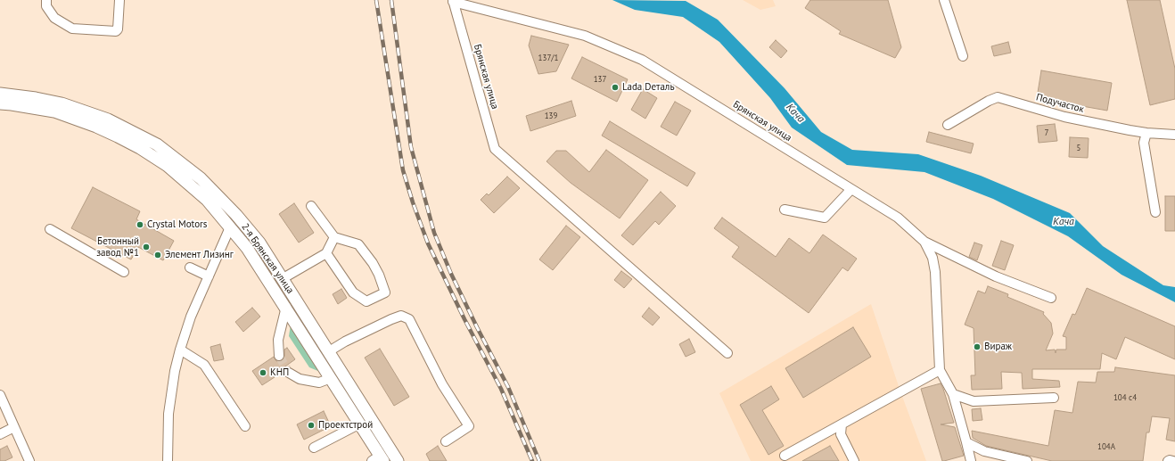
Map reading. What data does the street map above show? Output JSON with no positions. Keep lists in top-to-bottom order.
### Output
{
  "streets": {
    "main road": ["2-я Брянская улица"],
    "street": ["Брянская улица", "Подучасток"]
  },
  "water": ["Кача"],
  "places": [
    "Lada Dеталь",
    "Crystal Motors",
    "Бетонный завод №1",
    "Элемент Лизинг",
    "Вираж",
    "КНП",
    "Проектстрой"
  ],
  "house_numbers": [
    "137/1",
    "137",
    "139",
    "7",
    "5",
    "104 с4",
    "104А"
  ]
}
